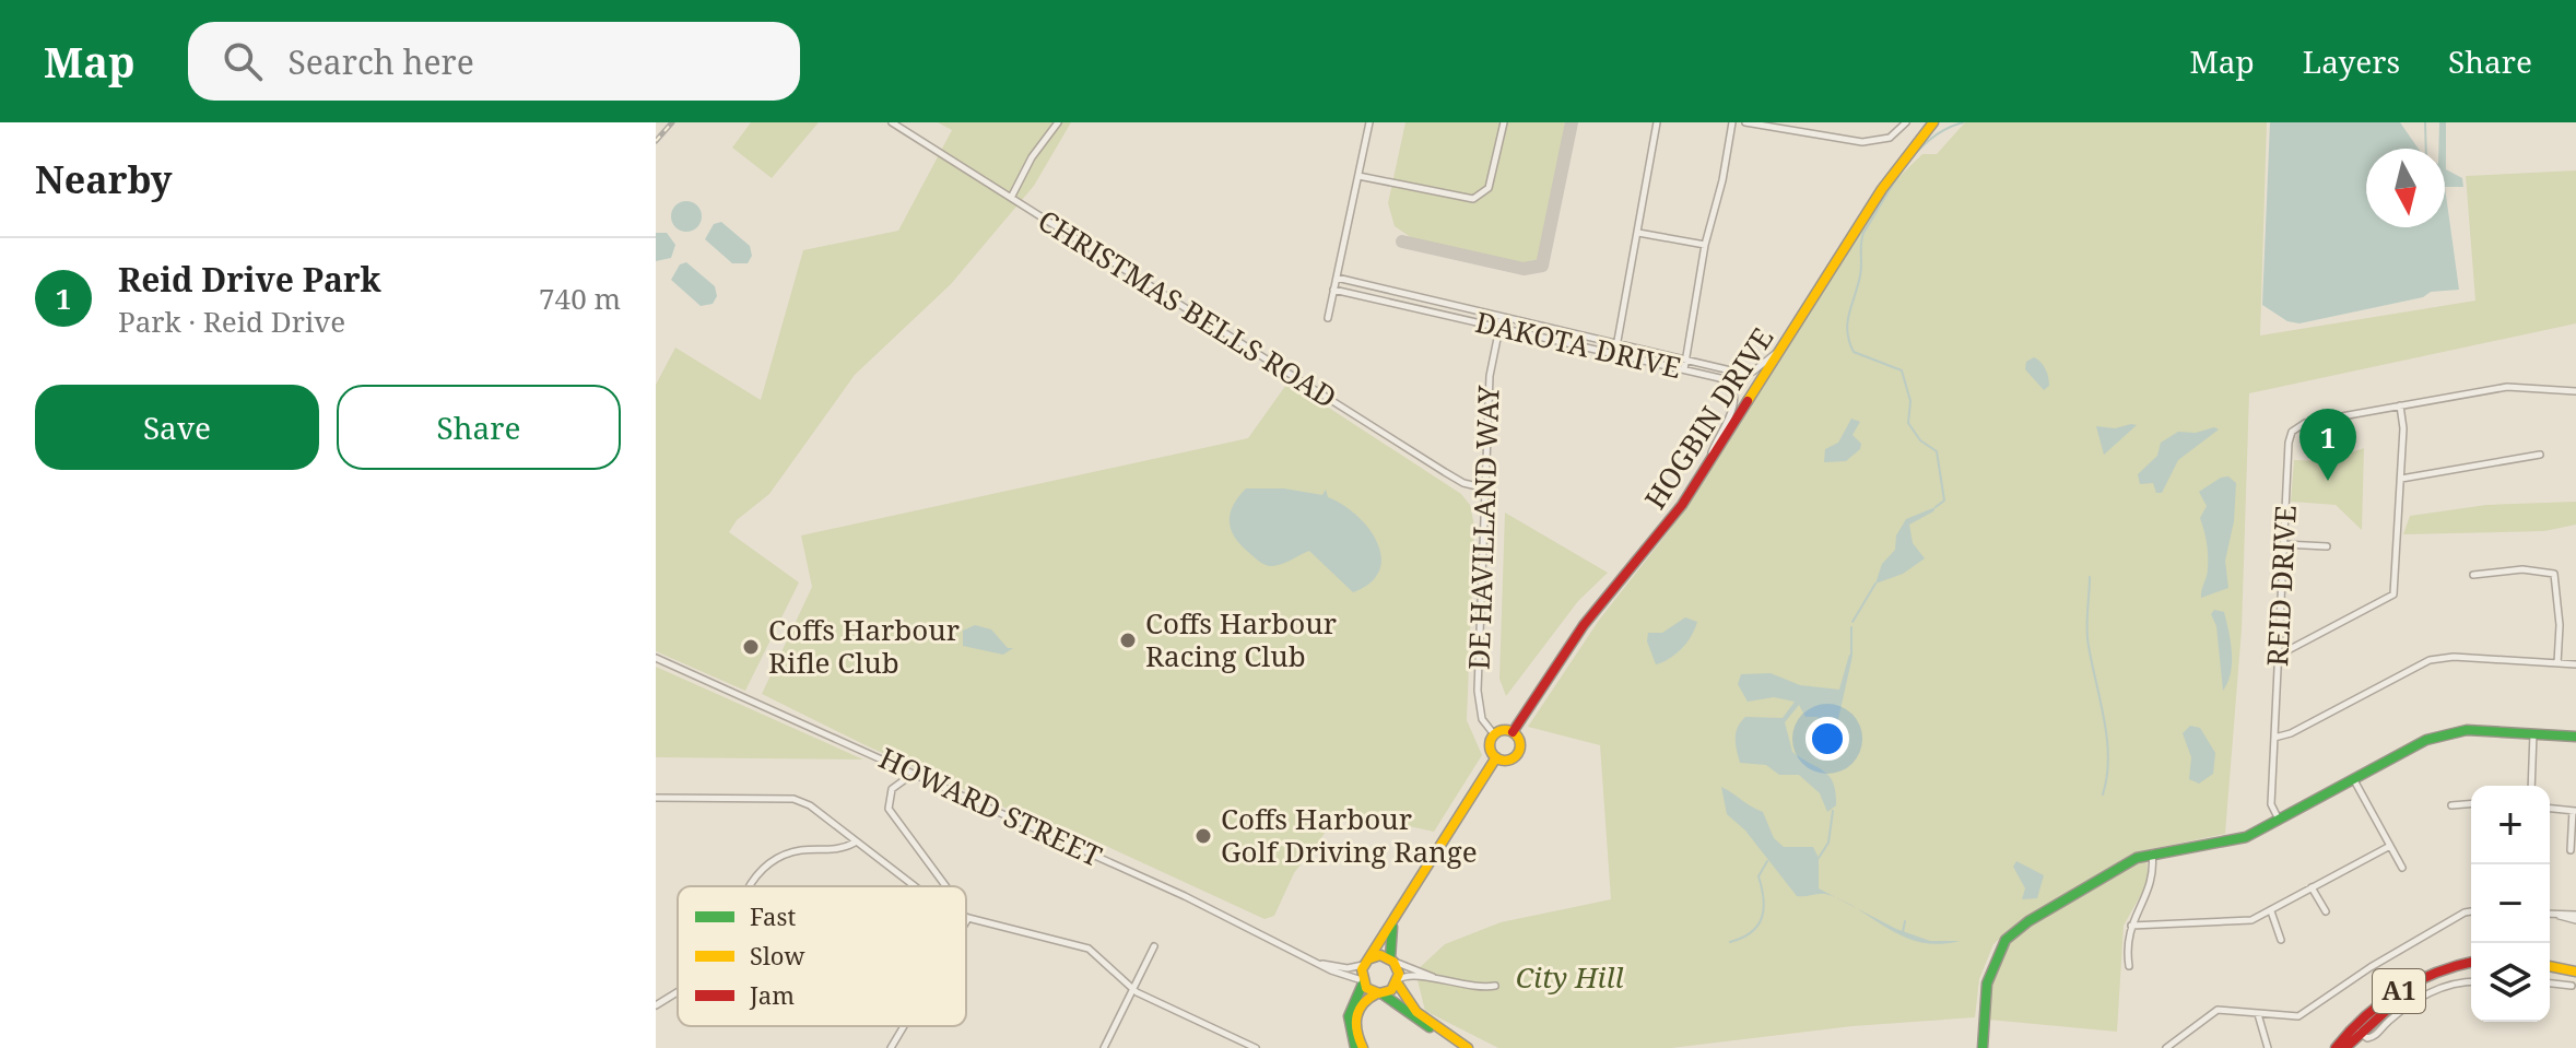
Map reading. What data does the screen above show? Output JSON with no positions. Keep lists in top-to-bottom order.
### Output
{
  "streets": {
    "main road": ["HOGBIN DRIVE", "A1"],
    "street": [
      "CHRISTMAS BELLS ROAD",
      "DAKOTA DRIVE",
      "DE HAVILLAND WAY",
      "REID DRIVE",
      "HOWARD STREET"
    ]
  },
  "crossings": [
    ["CHRISTMAS BELLS ROAD", "DE HAVILLAND WAY"],
    ["DAKOTA DRIVE", "HOGBIN DRIVE"],
    ["DAKOTA DRIVE", "DE HAVILLAND WAY"],
    ["HOGBIN DRIVE", "DE HAVILLAND WAY"]
  ],
  "parks": ["City Hill"],
  "places": ["Coffs Harbour Racing Club", "Coffs Harbour Rifle Club", "Coffs Harbour Golf Driving Range"],
  "legend": ["Fast", "Slow", "Jam"],
  "north": "bottom",
  "page": {
    "header": "Map",
    "search": "Search here",
    "nav": ["Map", "Layers", "Share"],
    "heading": "Nearby",
    "list": [
      {
        "mark": "1",
        "name": "Reid Drive Park",
        "note": "Park · Reid Drive",
        "value": "740 m"
      }
    ],
    "buttons": ["Save", "Share"],
    "pins": "1",
    "map_buttons": ["+", "−"]
  }
}
